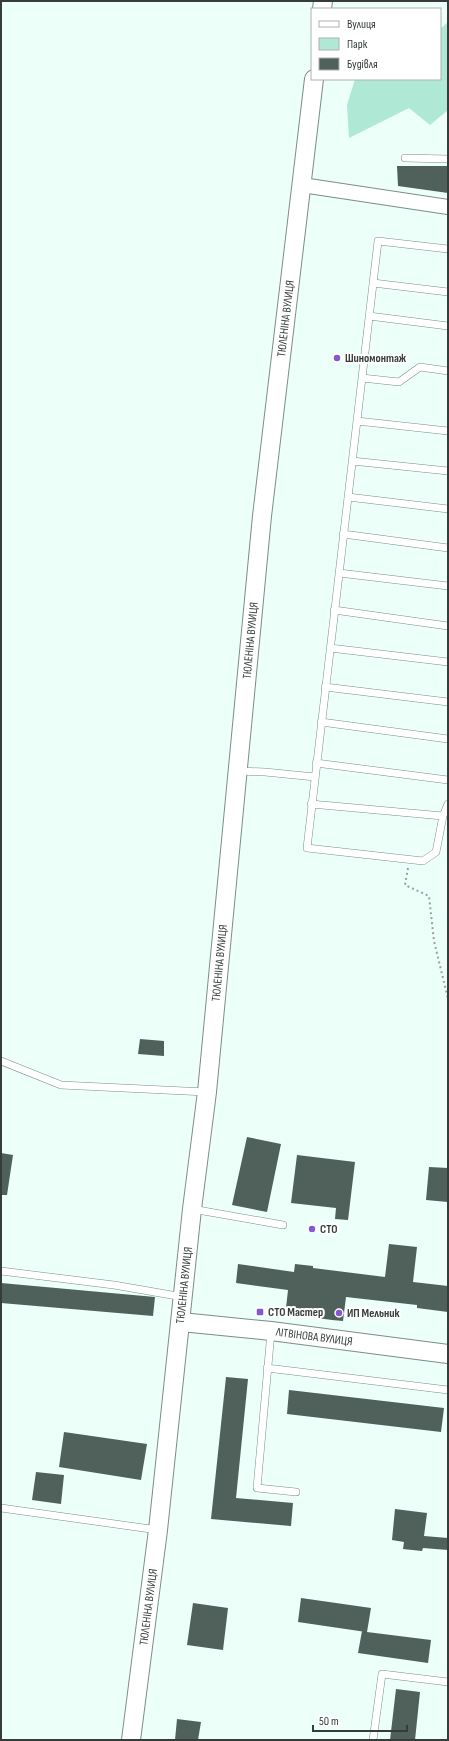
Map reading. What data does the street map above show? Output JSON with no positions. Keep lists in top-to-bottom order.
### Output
{
  "streets": {
    "street": ["ТЮЛЕНІНА ВУЛИЦЯ", "ЛІТВІНОВА ВУЛИЦЯ"]
  },
  "crossings": [
    ["ТЮЛЕНІНА ВУЛИЦЯ", "ЛІТВІНОВА ВУЛИЦЯ"]
  ],
  "places": {
    "other": ["Шиномонтаж", "СТО", "ИП Мельник"],
    "transit": ["СТО Мастер"]
  },
  "legend": ["Вулиця", "Парк", "Будівля"],
  "scale_bar": "50 m"
}
